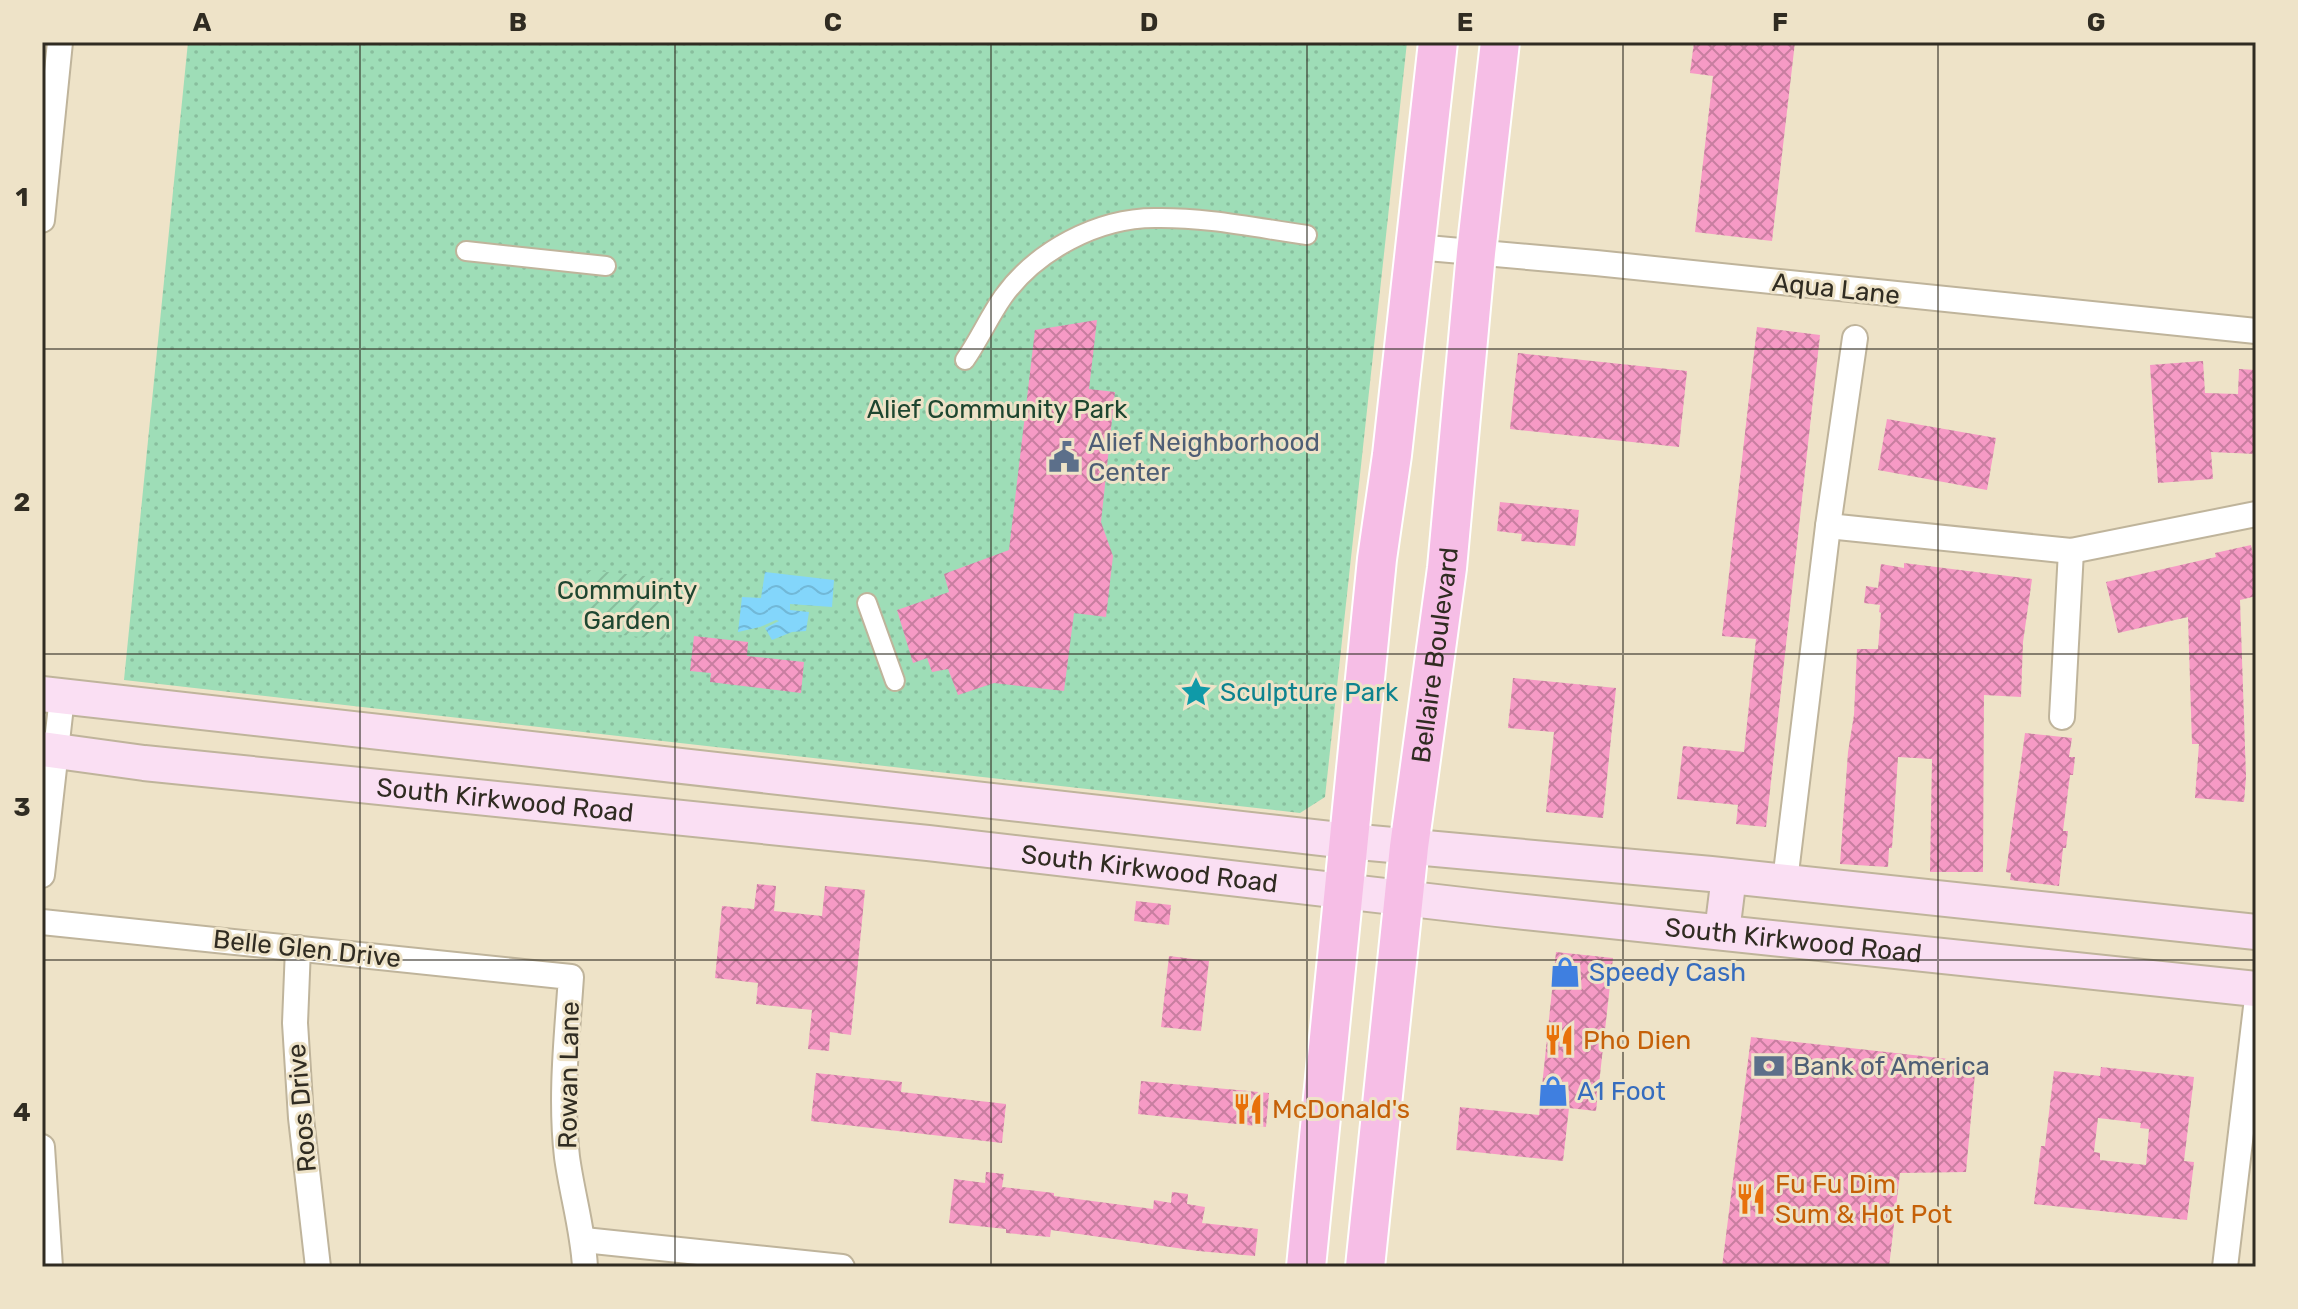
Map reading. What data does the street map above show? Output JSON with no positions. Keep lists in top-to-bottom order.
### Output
{
  "streets": {
    "main road": ["Bellaire Boulevard", "South Kirkwood Road"],
    "street": [
      "Aqua Lane",
      "Belle Glen Drive",
      "Rowan Lane",
      "Roos Drive"
    ]
  },
  "crossings": [
    ["Aqua Lane", "Bellaire Boulevard"],
    ["Bellaire Boulevard", "South Kirkwood Road"],
    ["Belle Glen Drive", "Rowan Lane"],
    ["Belle Glen Drive", "Roos Drive"]
  ],
  "parks": ["Alief Community Park", "Commuinty Garden"],
  "places": {
    "public building": ["Alief Neighborhood Center"],
    "place": ["Sculpture Park"],
    "shop": ["Speedy Cash", "A1 Foot"],
    "restaurant": ["Pho Dien", "McDonald's", "Fu Fu Dim Sum & Hot Pot"],
    "bank": ["Bank of America"]
  },
  "grid": {
    "columns": [
      "A",
      "B",
      "C",
      "D",
      "E",
      "F",
      "G"
    ],
    "rows": [
      "1",
      "2",
      "3",
      "4"
    ]
  }
}
